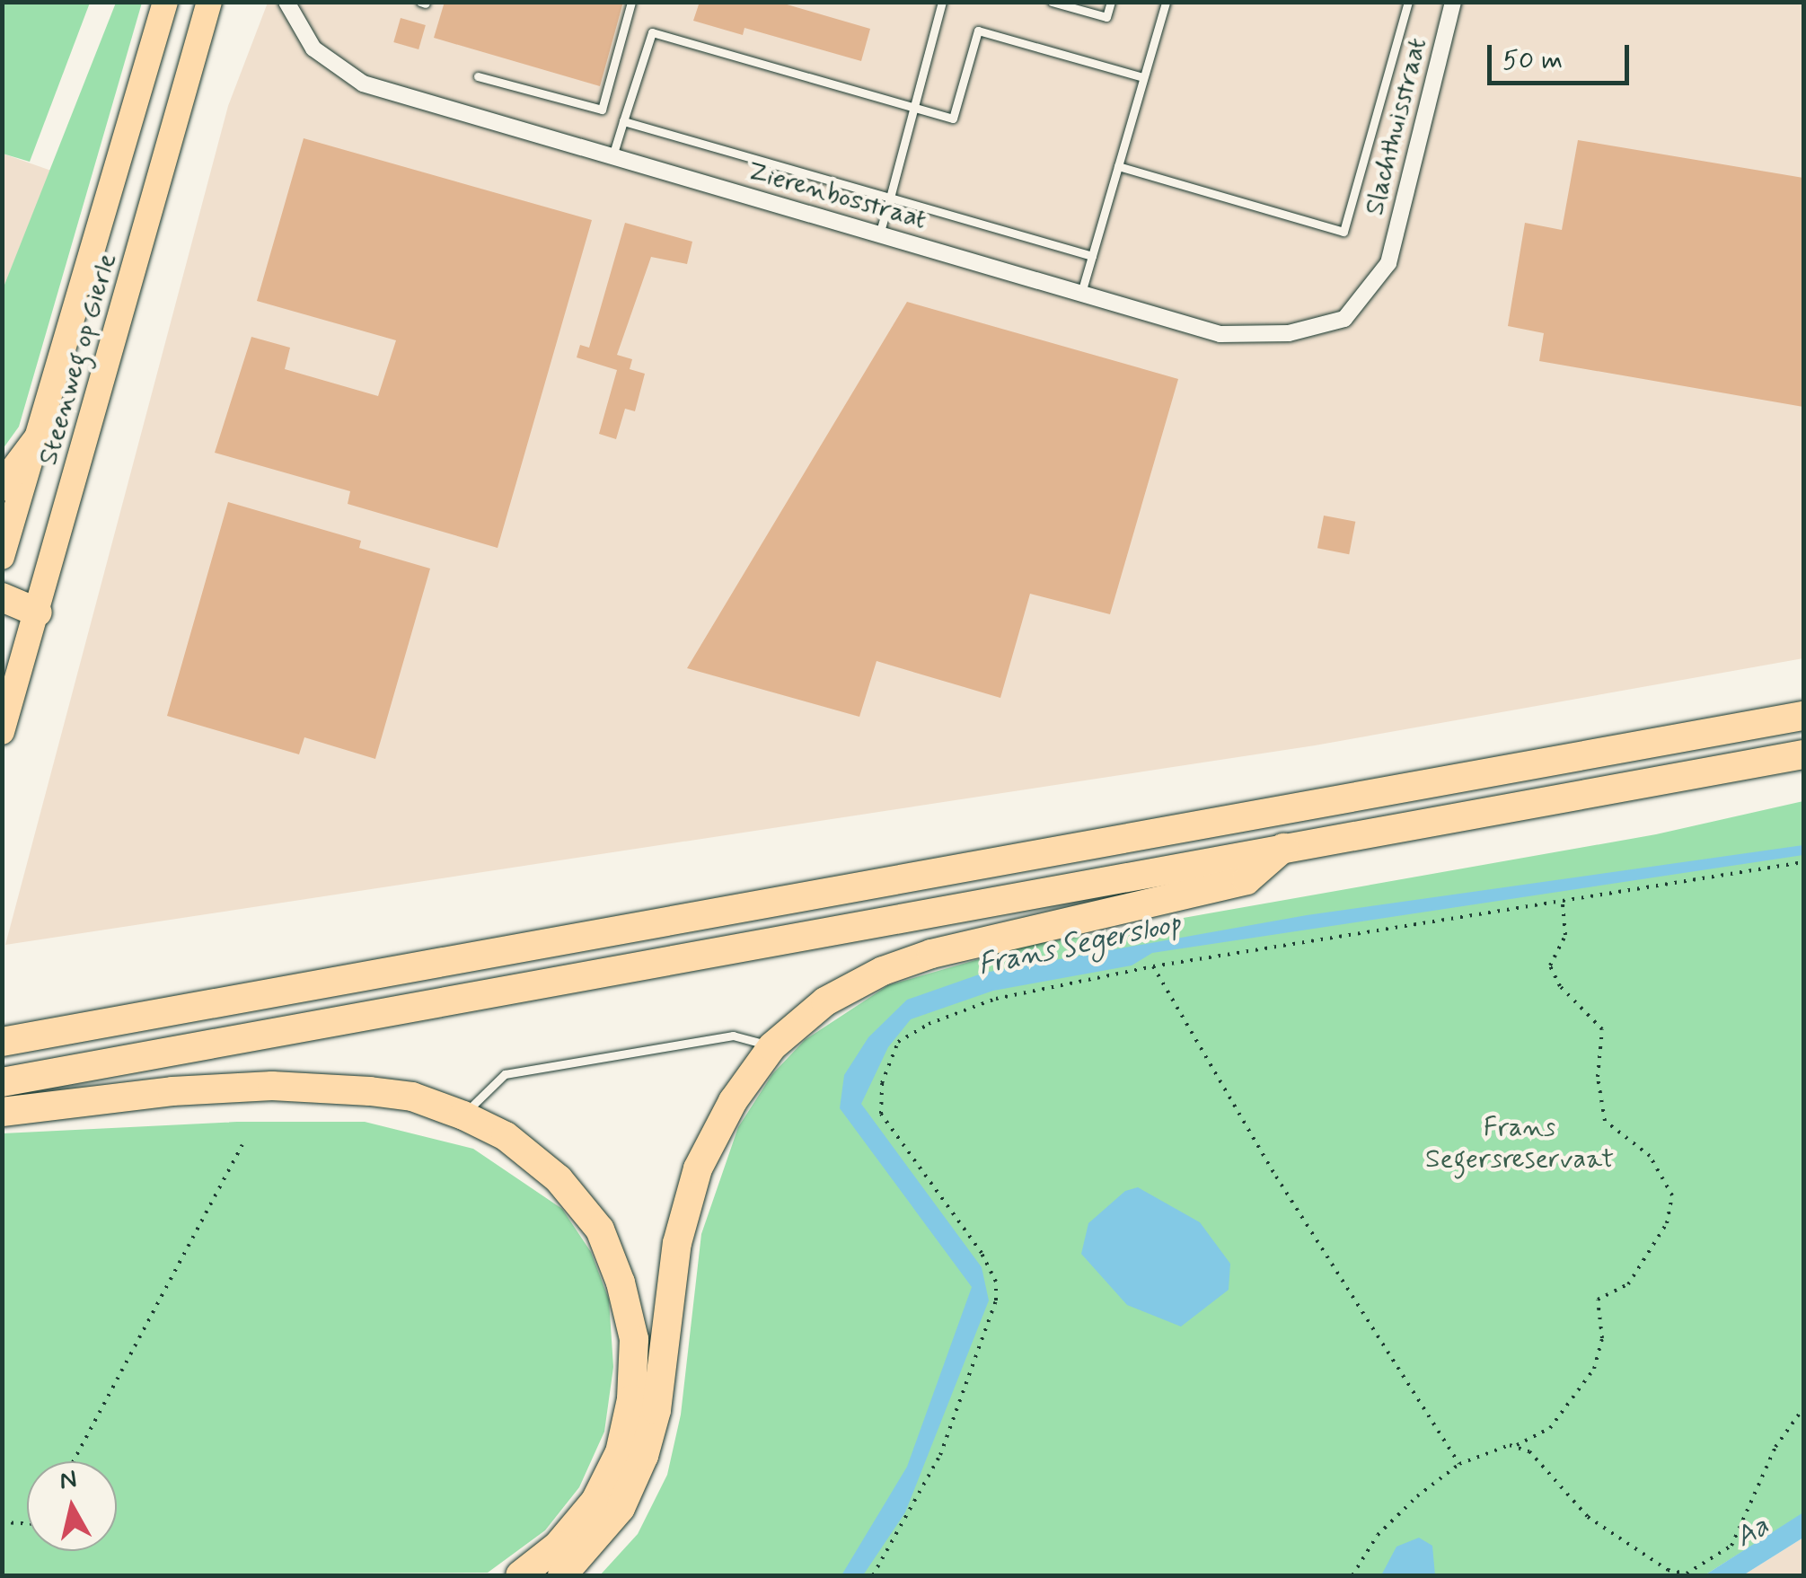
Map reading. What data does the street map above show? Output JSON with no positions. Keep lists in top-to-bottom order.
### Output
{
  "streets": {
    "main road": ["Steenweg op Gierle"],
    "street": ["Slachthuisstraat", "Zierenbosstraat"]
  },
  "crossings": [
    ["Slachthuisstraat", "Zierenbosstraat"]
  ],
  "water": ["Frans Segersloop", "Aa"],
  "parks": ["Frans Segersreservaat"],
  "scale_bar": "50 m",
  "north": "top"
}
